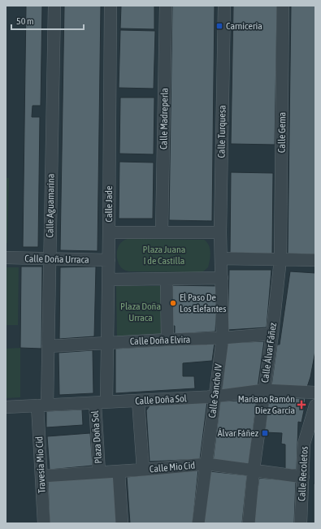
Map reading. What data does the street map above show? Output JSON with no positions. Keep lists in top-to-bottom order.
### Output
{
  "streets": {
    "street": [
      "Calle Madreperla",
      "Calle Turquesa",
      "Calle Gema",
      "Calle Jade",
      "Calle Aguamarina",
      "Calle Doña Urraca",
      "Calle Doña Elvira",
      "Calle Álvar Fáñez",
      "Calle Sancho IV",
      "Calle Doña Sol",
      "Plaza Doña Sol",
      "Travesía Mio Cid",
      "Calle Mio Cid",
      "Calle Recoletos"
    ]
  },
  "crossings": [
    ["Calle Turquesa", "Calle Sancho IV"],
    ["Calle Gema", "Calle Álvar Fáñez"],
    ["Calle Jade", "Calle Doña Urraca"],
    ["Calle Jade", "Calle Doña Elvira"],
    ["Calle Jade", "Calle Doña Sol"],
    ["Calle Jade", "Plaza Doña Sol"],
    ["Calle Aguamarina", "Calle Doña Urraca"],
    ["Calle Aguamarina", "Calle Doña Elvira"],
    ["Calle Aguamarina", "Calle Doña Sol"],
    ["Calle Aguamarina", "Travesía Mio Cid"],
    ["Calle Doña Elvira", "Calle Álvar Fáñez"],
    ["Calle Doña Elvira", "Calle Sancho IV"],
    ["Calle Álvar Fáñez", "Calle Doña Sol"],
    ["Calle Álvar Fáñez", "Calle Mio Cid"],
    ["Calle Sancho IV", "Calle Doña Sol"],
    ["Calle Sancho IV", "Calle Mio Cid"],
    ["Calle Doña Sol", "Plaza Doña Sol"],
    ["Calle Doña Sol", "Travesía Mio Cid"],
    ["Plaza Doña Sol", "Calle Mio Cid"],
    ["Travesía Mio Cid", "Calle Mio Cid"],
    ["Calle Mio Cid", "Calle Recoletos"]
  ],
  "parks": ["Plaza Juana I de Castilla", "Plaza Doña Urraca"],
  "places": {
    "transit": ["Carniceria", "Álvar Fáñez"],
    "other": ["El Paso De Los Elefantes"],
    "health": ["Mariano Ramón Díez García"]
  },
  "scale_bar": "50 m"
}
